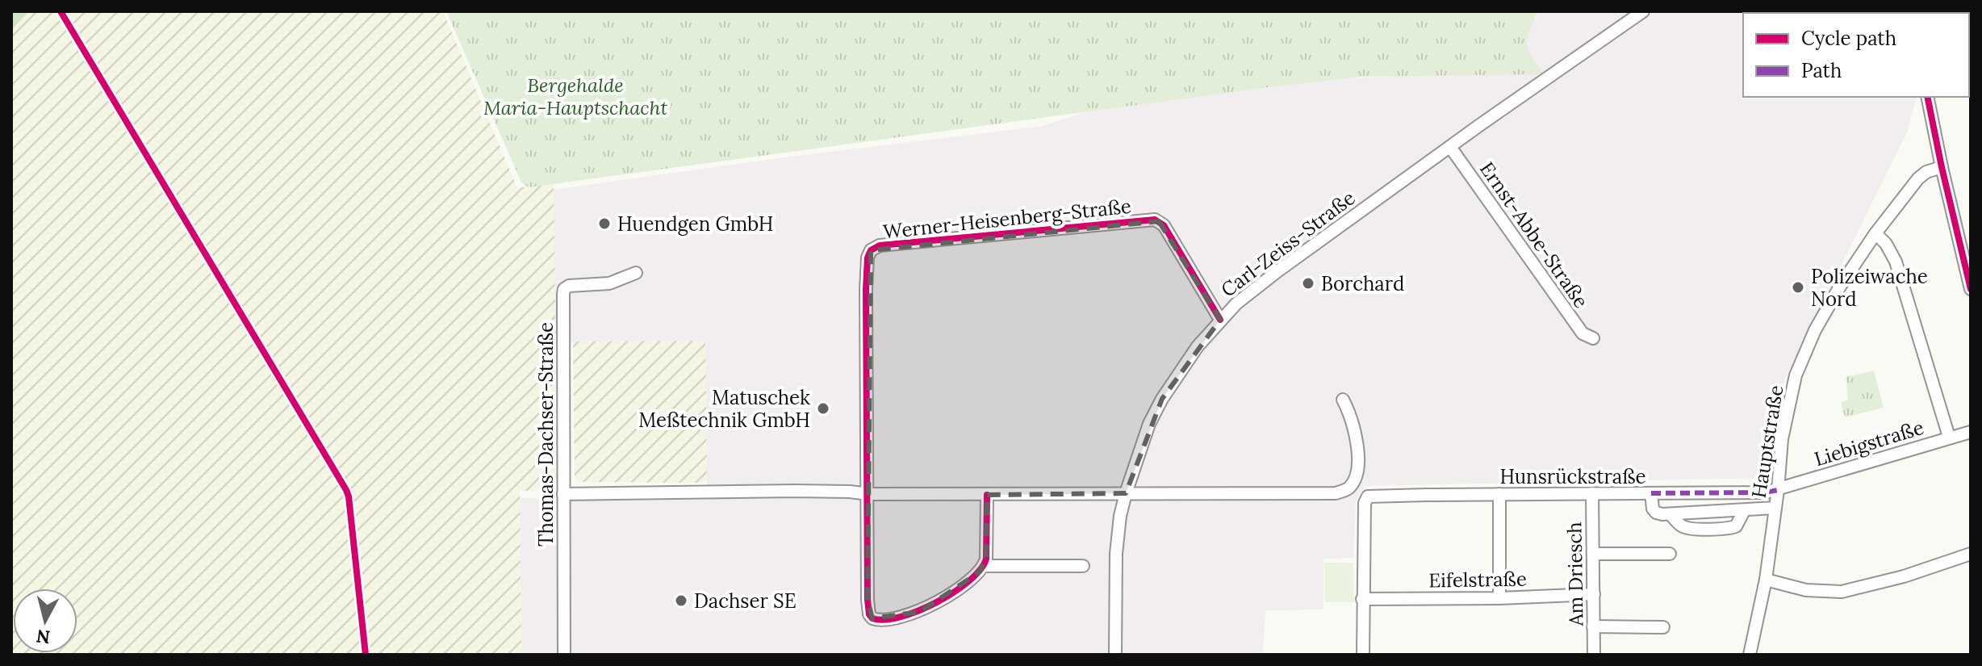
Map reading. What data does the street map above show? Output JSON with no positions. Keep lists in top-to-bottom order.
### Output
{
  "streets": {
    "street": [
      "Werner-Heisenberg-Straße",
      "Ernst-Abbe-Straße",
      "Carl-Zeiss-Straße",
      "Thomas-Dachser-Straße",
      "Hauptstraße",
      "Liebigstraße",
      "Hunsrückstraße",
      "Am Driesch",
      "Eifelstraße"
    ]
  },
  "crossings": [
    ["Werner-Heisenberg-Straße", "Carl-Zeiss-Straße"],
    ["Ernst-Abbe-Straße", "Carl-Zeiss-Straße"],
    ["Hauptstraße", "Liebigstraße"],
    ["Hauptstraße", "Hunsrückstraße"],
    ["Liebigstraße", "Hunsrückstraße"],
    ["Hunsrückstraße", "Am Driesch"],
    ["Hunsrückstraße", "Eifelstraße"],
    ["Am Driesch", "Eifelstraße"]
  ],
  "parks": ["Bergehalde Maria-Hauptschacht"],
  "places": [
    "Huendgen GmbH",
    "Borchard",
    "Polizeiwache Nord",
    "Matuschek Meßtechnik GmbH",
    "Dachser SE"
  ],
  "legend": ["Cycle path", "Path"],
  "north": "bottom"
}
